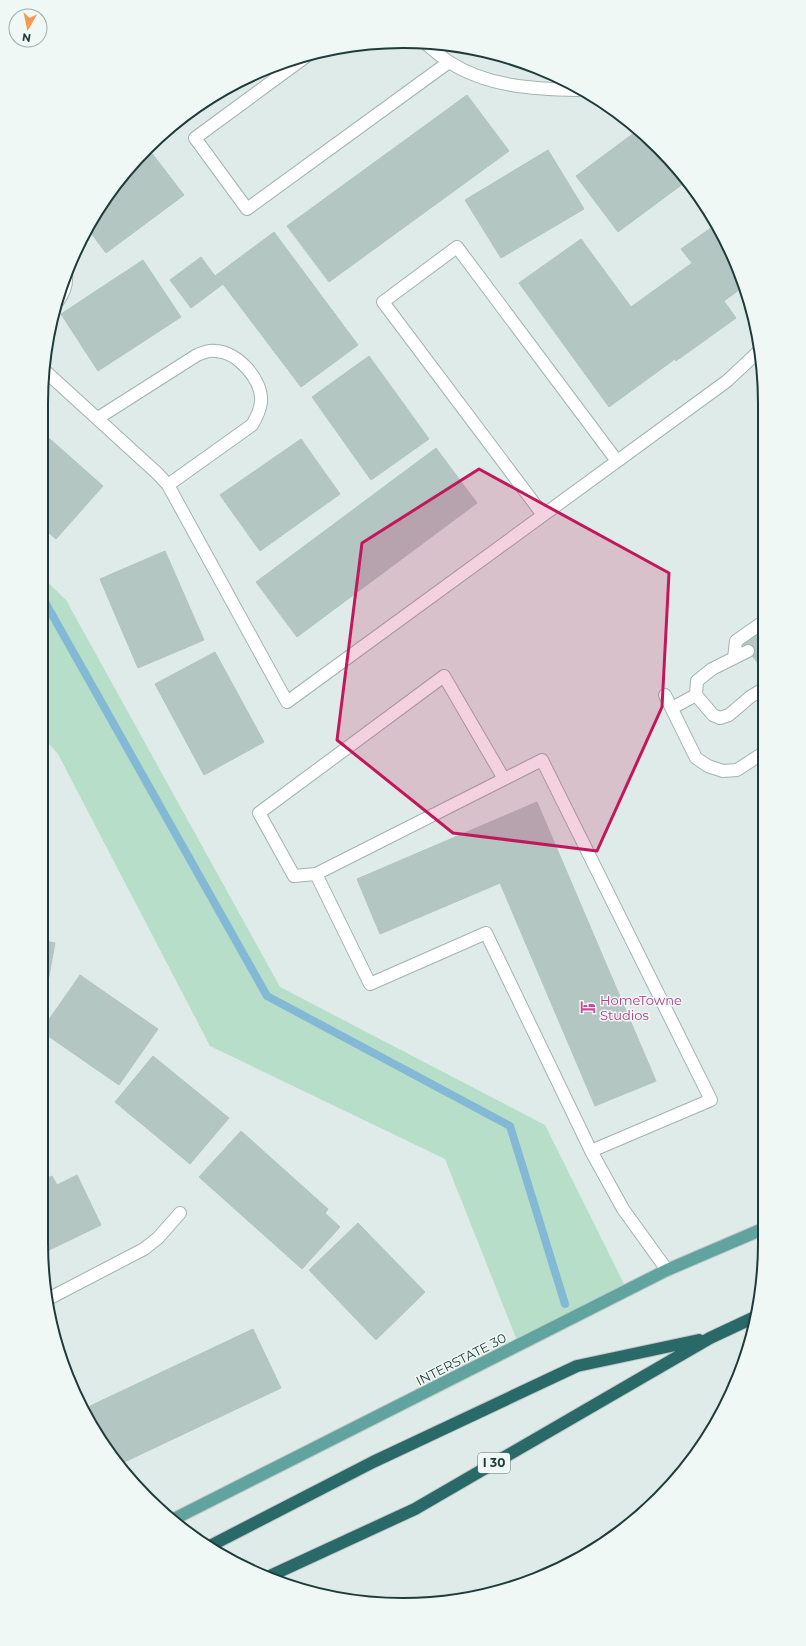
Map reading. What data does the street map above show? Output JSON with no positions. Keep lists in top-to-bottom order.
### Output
{
  "streets": {
    "highway": ["I 30"],
    "main road": ["INTERSTATE 30"]
  },
  "places": {
    "hotel": ["HomeTowne Studios"]
  },
  "north": "bottom"
}
